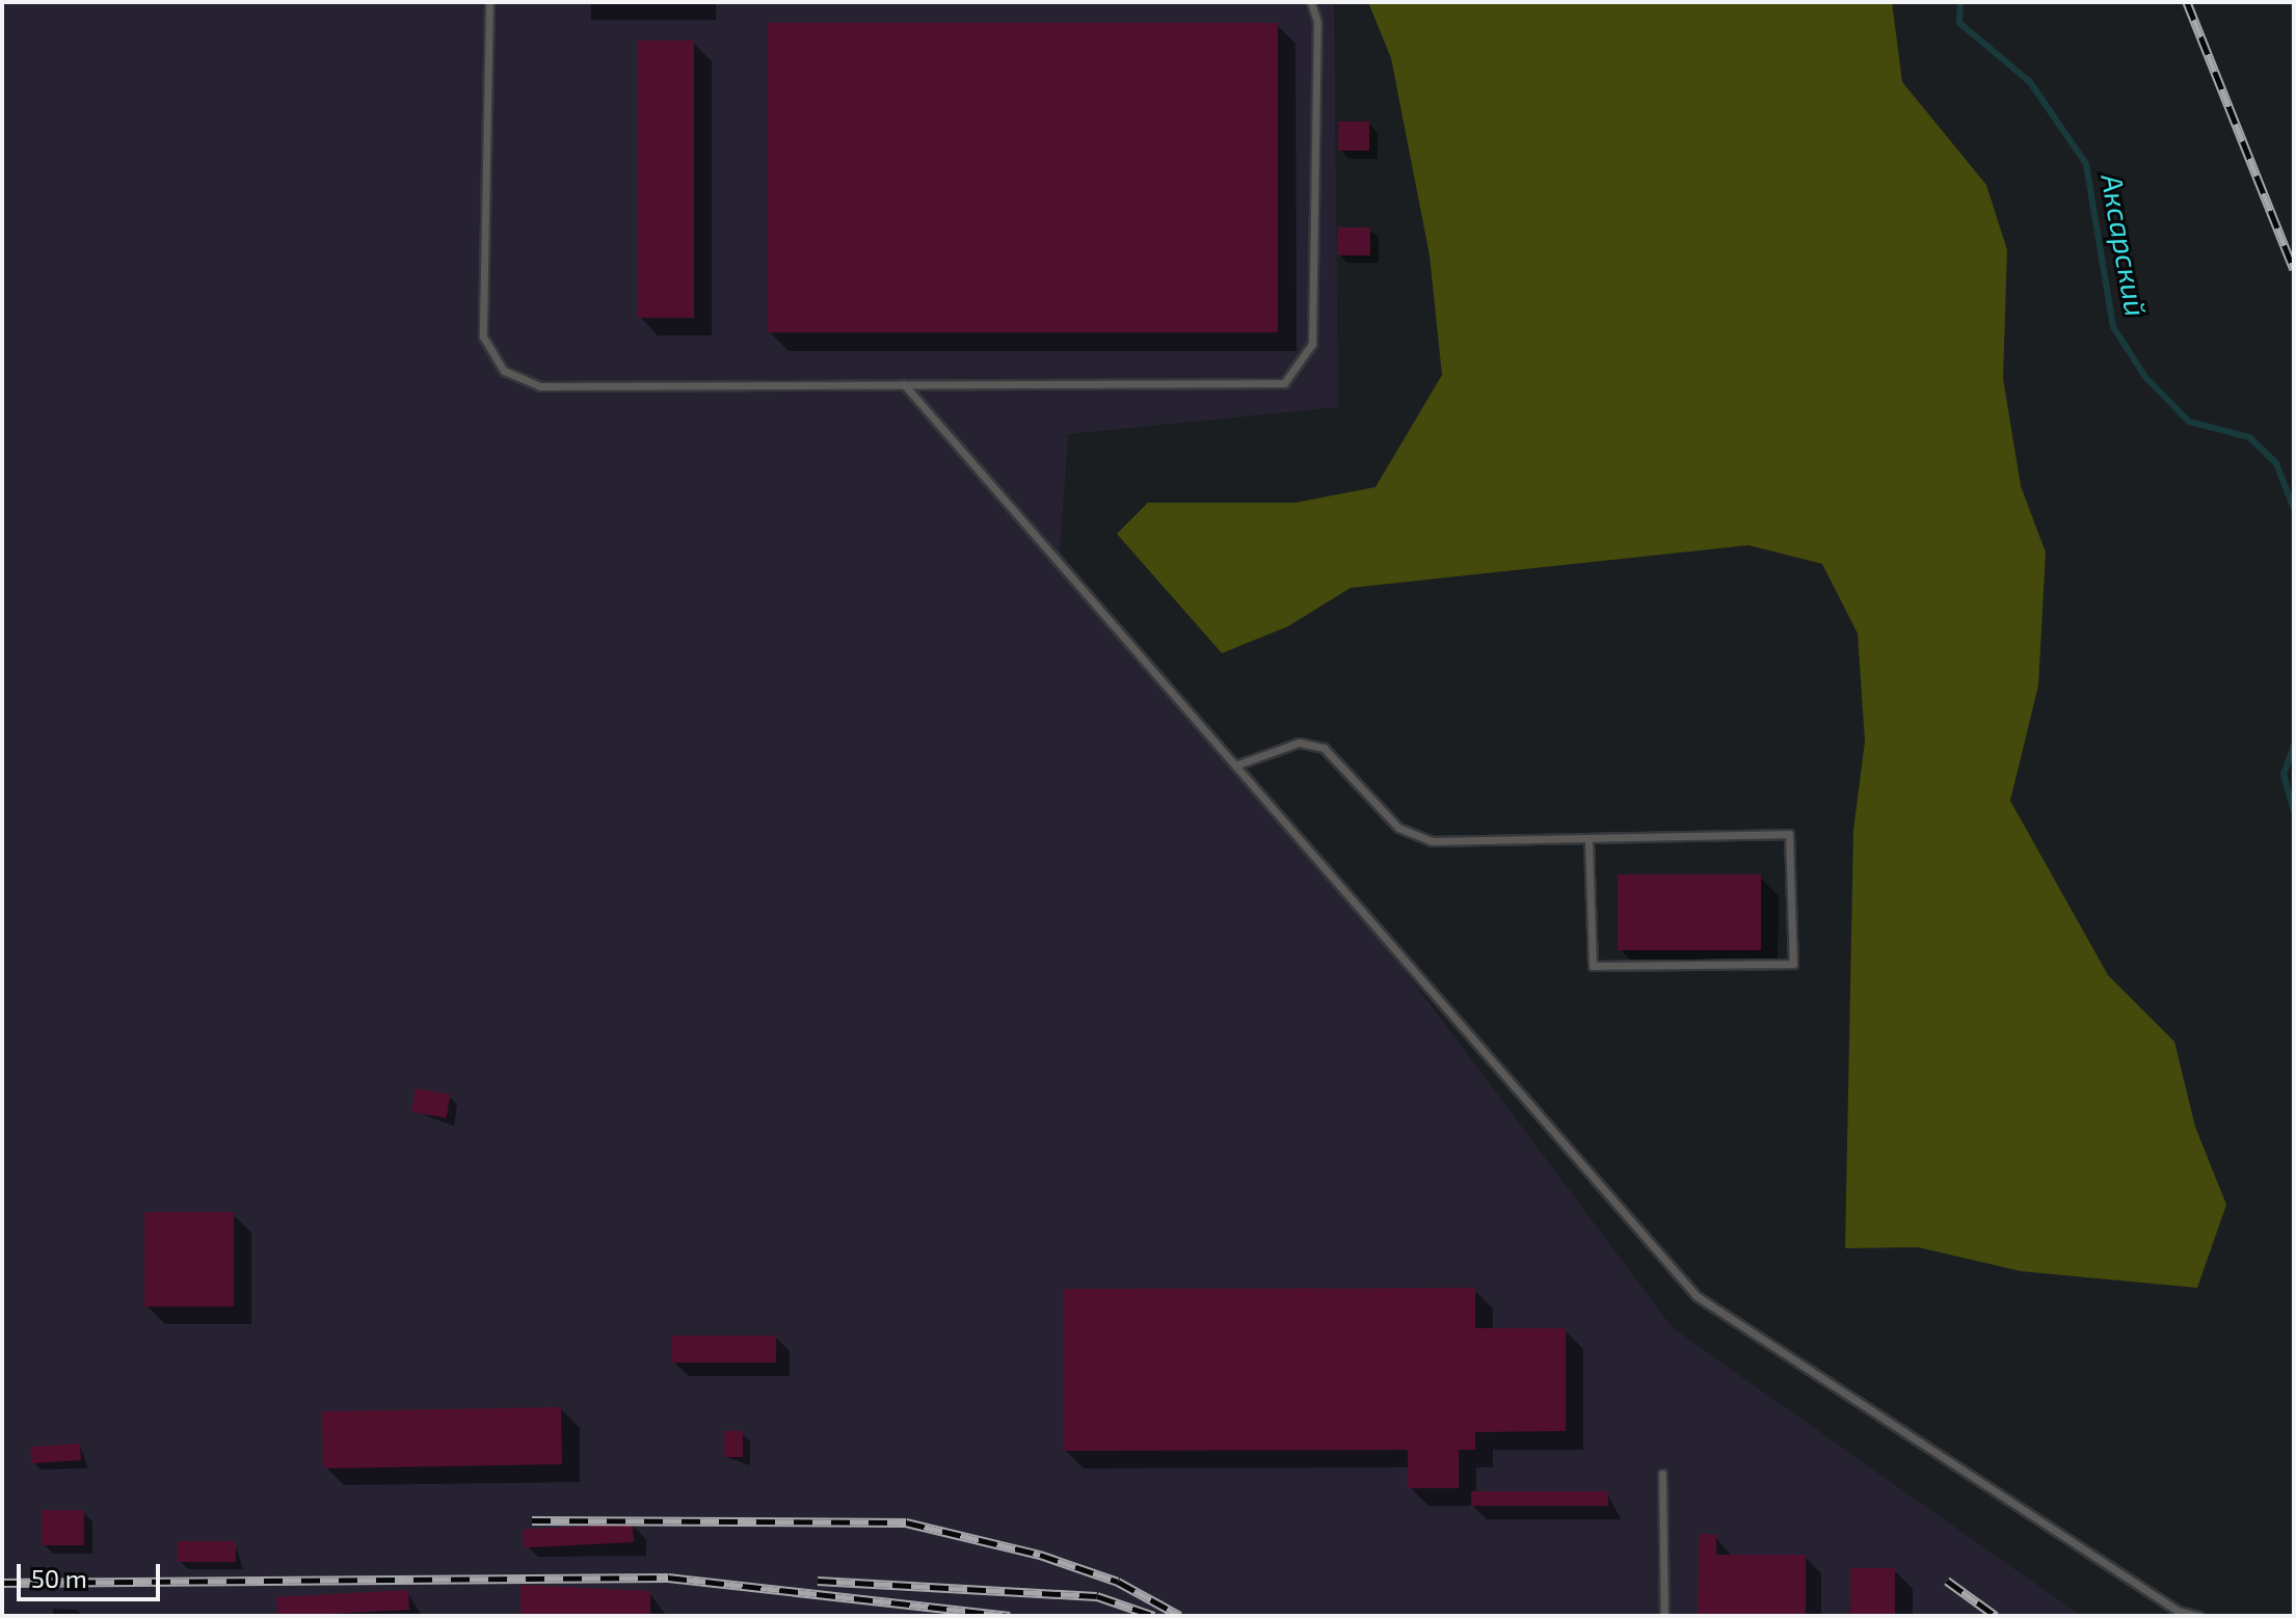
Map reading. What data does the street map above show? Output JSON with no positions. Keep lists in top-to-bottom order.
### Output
{
  "water": ["Аксарский"],
  "scale_bar": "50 m"
}
